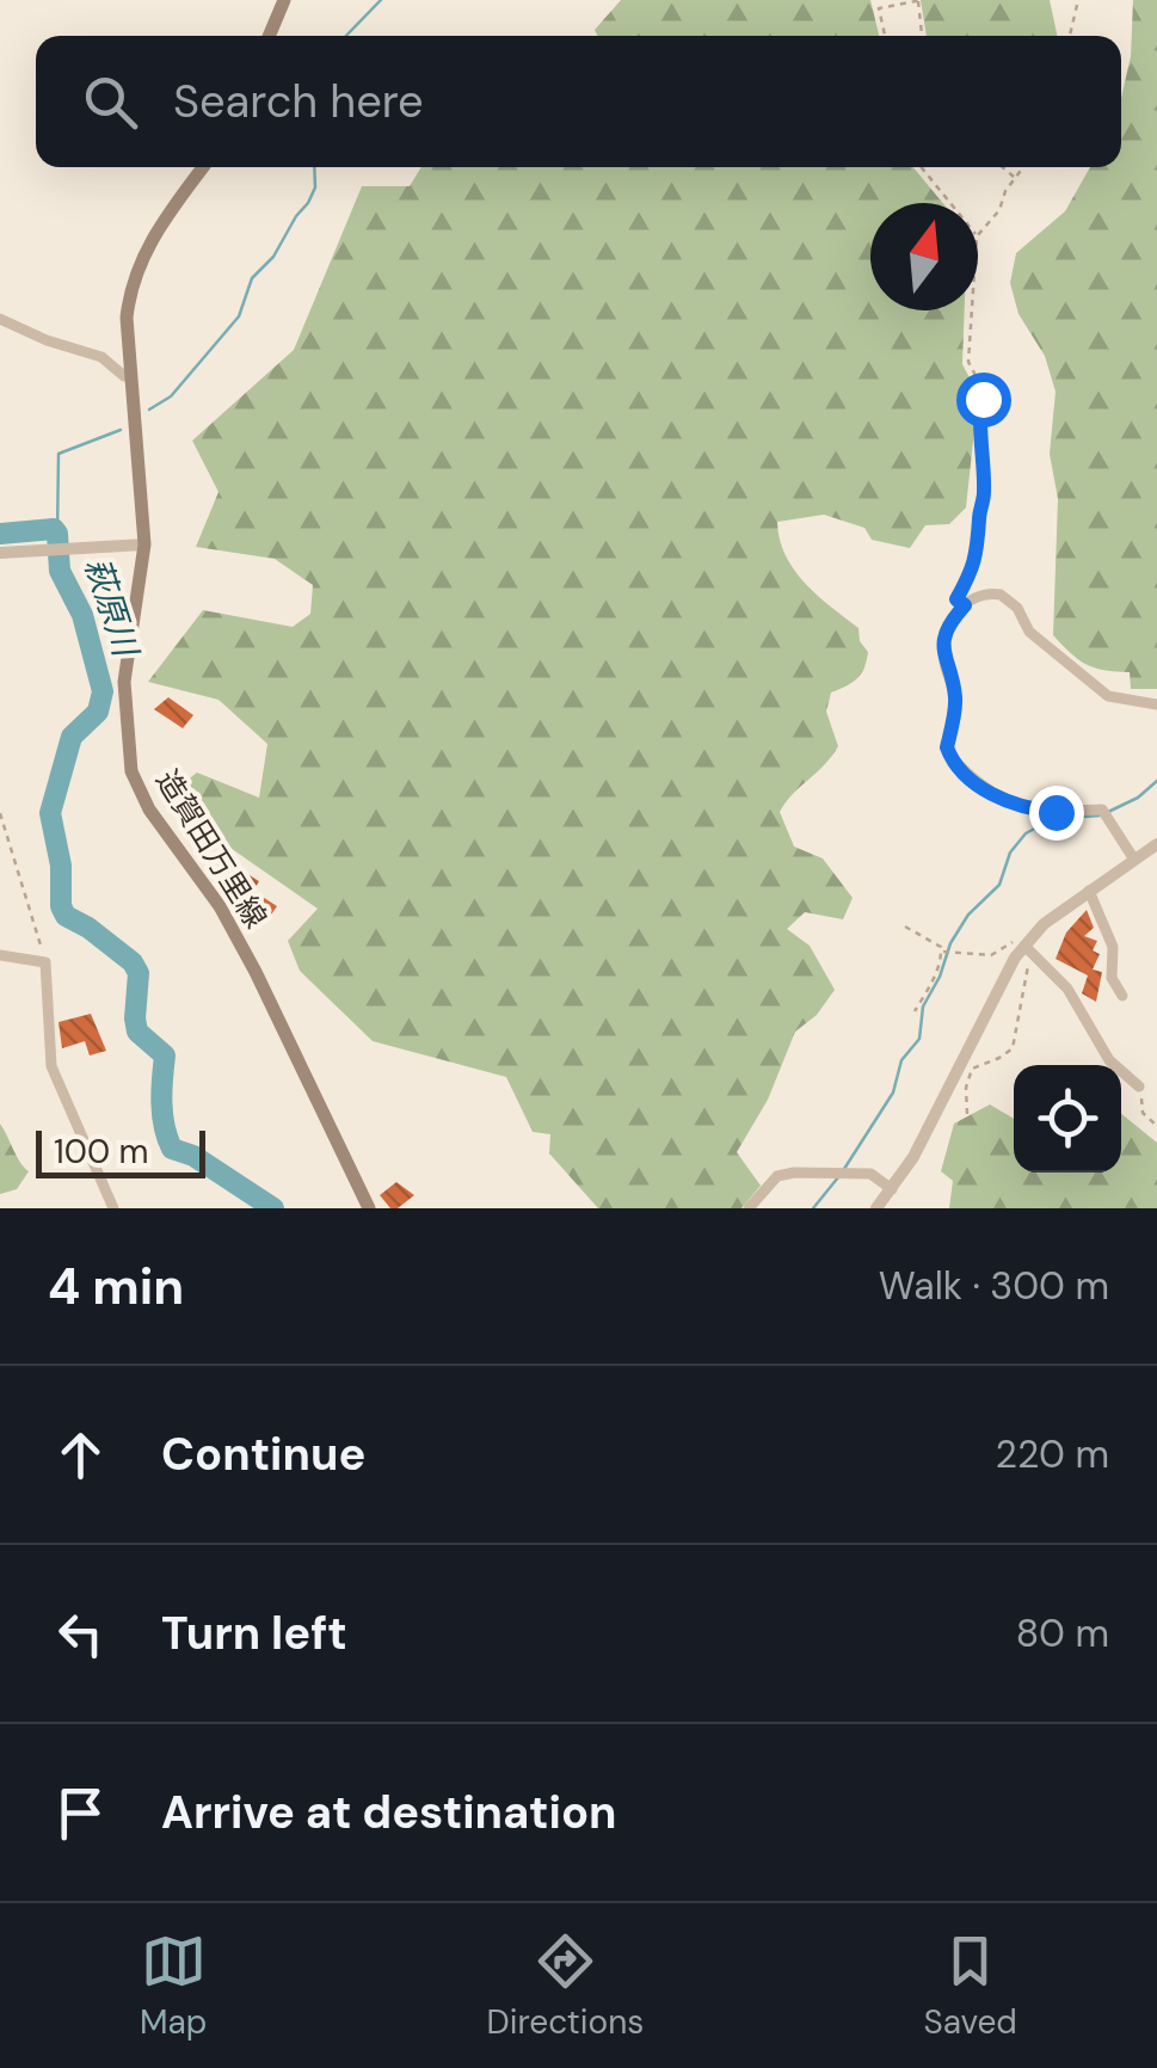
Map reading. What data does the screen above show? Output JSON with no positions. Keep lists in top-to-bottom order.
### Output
{
  "streets": {
    "main road": ["造賀田万里線"]
  },
  "water": ["萩原川"],
  "scale_bar": "100 m",
  "north": "top",
  "page": {
    "search": "Search here",
    "scale": "100 m",
    "heading": ["4 min", "Walk · 300 m"],
    "list": [
      ["Continue", "220 m"],
      ["Turn left", "80 m"],
      "Arrive at destination"
    ],
    "nav": ["Map", "Directions", "Saved"]
  }
}
